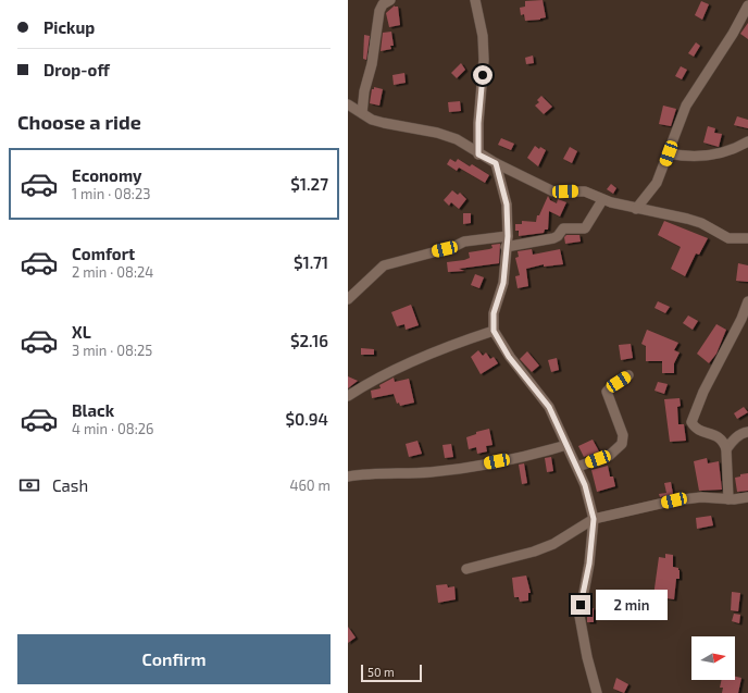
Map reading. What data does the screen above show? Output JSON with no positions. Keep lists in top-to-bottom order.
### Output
{
  "scale_bar": "50 m",
  "north": "right",
  "page": {
    "banner": ["Pickup", "Drop-off"],
    "heading": "Choose a ride",
    "list": [
      {
        "name": "Economy",
        "note": "1 min · 08:23",
        "value": "$1.27"
      },
      {
        "name": "Comfort",
        "note": "2 min · 08:24",
        "value": "$1.71"
      },
      {
        "name": "XL",
        "note": "3 min · 08:25",
        "value": "$2.16"
      },
      {
        "name": "Black",
        "note": "4 min · 08:26",
        "value": "$0.94"
      }
    ],
    "pay": ["Cash", "460 m"],
    "bubble": "2 min",
    "buttons": "Confirm",
    "scale": "50 m"
  }
}
